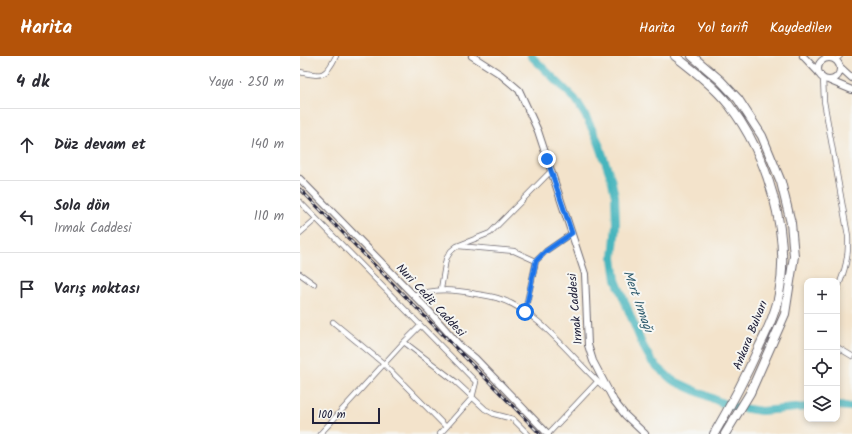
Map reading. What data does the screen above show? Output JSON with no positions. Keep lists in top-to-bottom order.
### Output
{
  "streets": {
    "highway": ["Ankara Bulvarı"],
    "street": ["Nuri Cedit Caddesi", "Irmak Caddesi"]
  },
  "water": ["Mert Irmağı"],
  "scale_bar": "100 m",
  "page": {
    "header": "Harita",
    "nav": ["Harita", "Yol tarifi", "Kaydedilen"],
    "heading": ["4 dk", "Yaya · 250 m"],
    "list": [
      ["Düz devam et", "140 m"],
      ["Sola dön", "Irmak Caddesi", "110 m"],
      "Varış noktası"
    ],
    "map_buttons": ["+", "−"],
    "scale": "100 m"
  }
}
